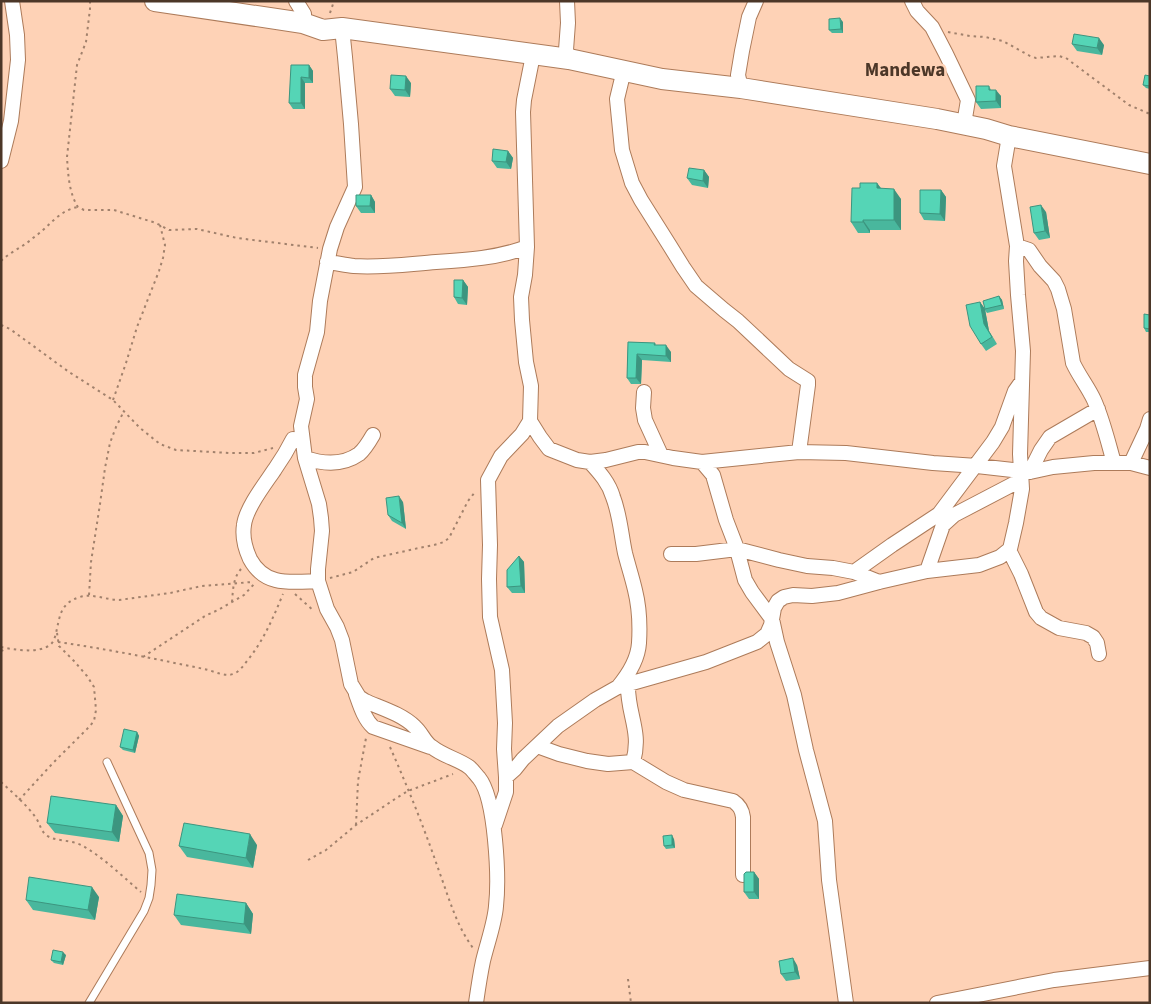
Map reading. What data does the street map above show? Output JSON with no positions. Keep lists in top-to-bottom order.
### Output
{
  "districts": ["Mandewa"]
}
